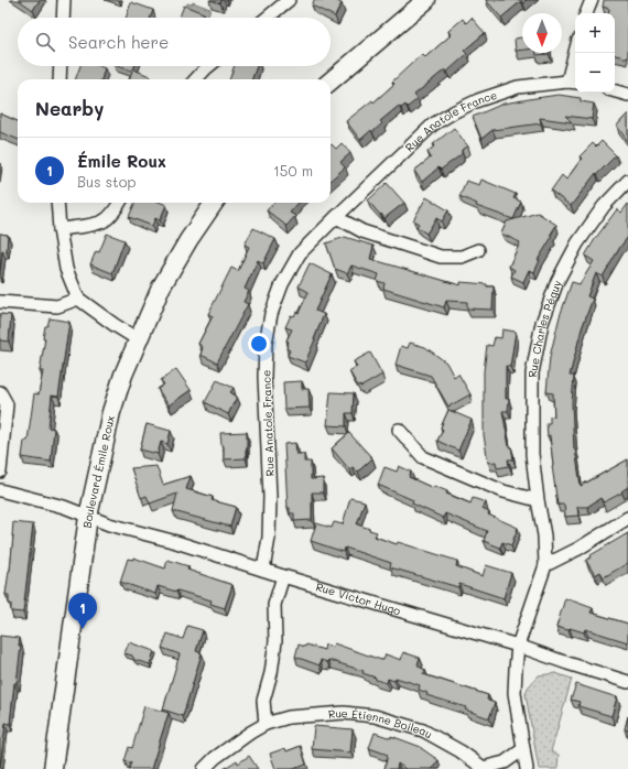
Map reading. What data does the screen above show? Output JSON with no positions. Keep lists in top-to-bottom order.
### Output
{
  "streets": {
    "main road": ["Boulevard Émile Roux"],
    "street": [
      "Rue Anatole France",
      "Rue Charles Péguy",
      "Rue Victor Hugo",
      "Rue Étienne Boileau"
    ]
  },
  "crossings": [
    ["Rue Anatole France", "Rue Victor Hugo"],
    ["Boulevard Émile Roux", "Rue Victor Hugo"]
  ],
  "north": "bottom",
  "page": {
    "map_buttons": ["+", "−"],
    "search": "Search here",
    "heading": "Nearby",
    "list": [
      {
        "mark": "1",
        "name": "Émile Roux",
        "note": "Bus stop",
        "value": "150 m"
      }
    ],
    "pins": "1"
  }
}
